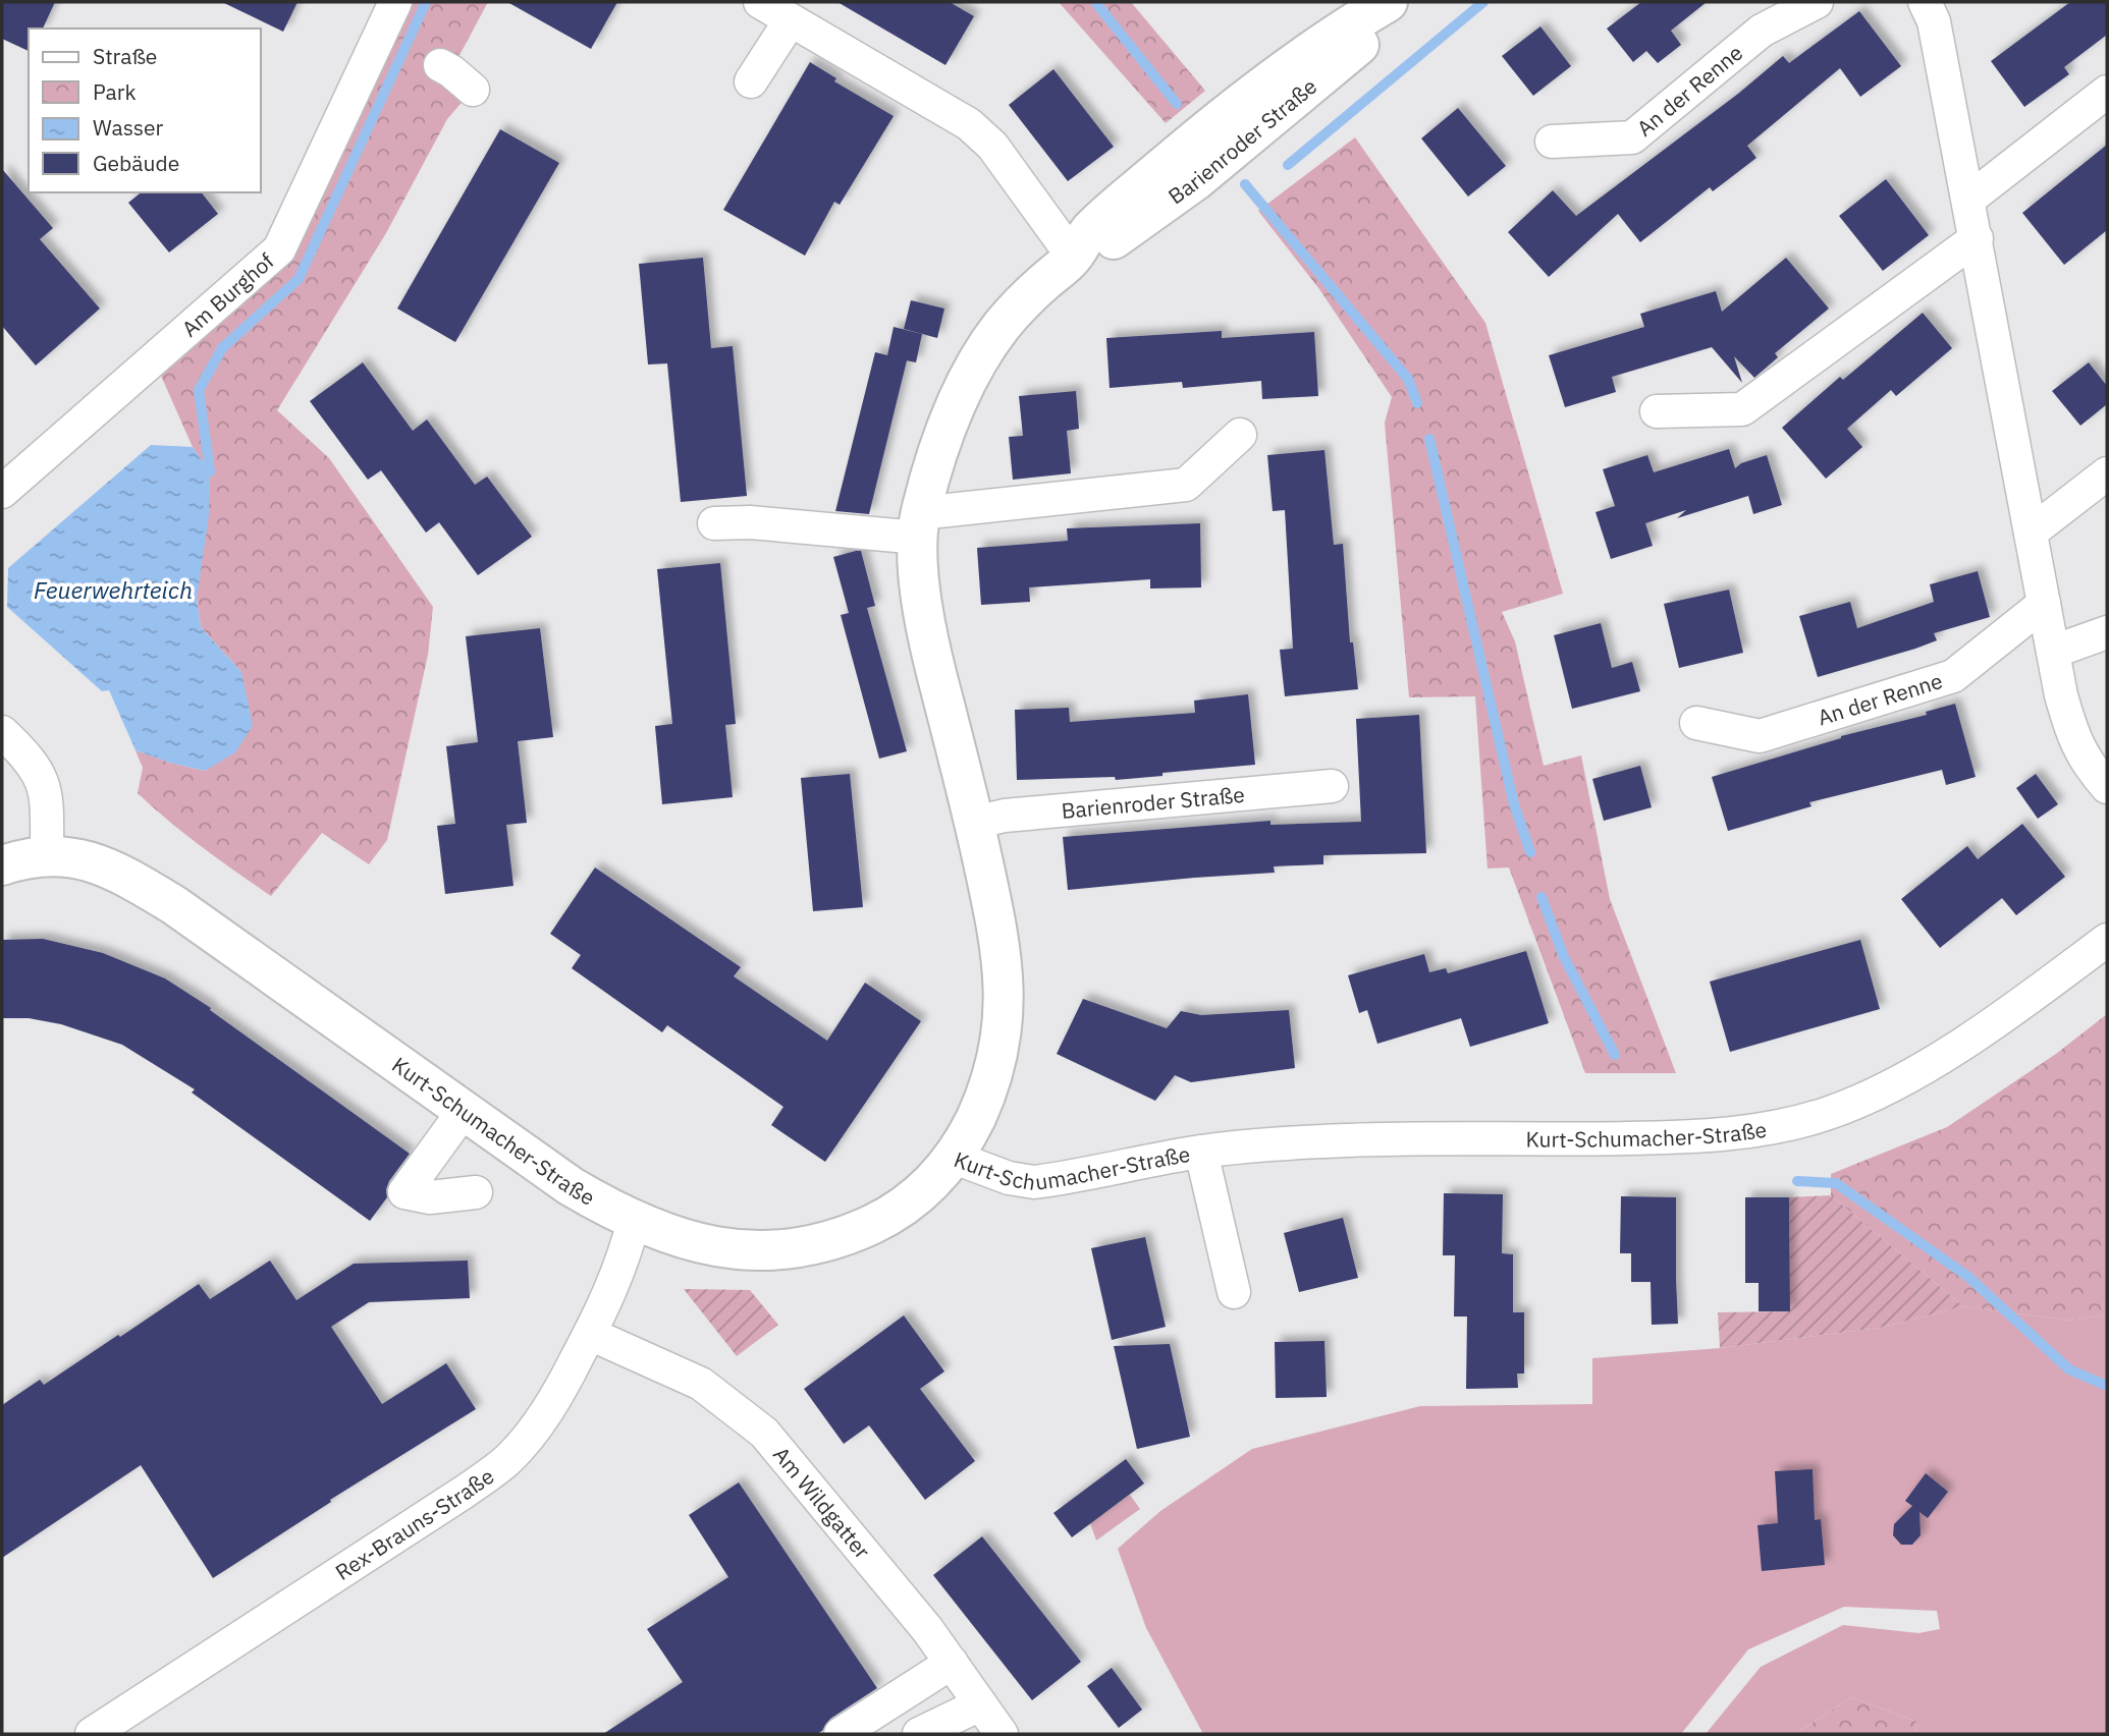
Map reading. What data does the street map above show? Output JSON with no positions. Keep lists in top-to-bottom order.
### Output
{
  "streets": {
    "main road": ["Barienroder Straße", "Kurt-Schumacher-Straße"],
    "street": [
      "An der Renne",
      "Am Burghof",
      "Am Wildgatter",
      "Rex-Brauns-Straße"
    ]
  },
  "crossings": [
    ["Barienroder Straße", "Kurt-Schumacher-Straße"],
    ["Kurt-Schumacher-Straße", "Rex-Brauns-Straße"],
    ["Am Wildgatter", "Rex-Brauns-Straße"]
  ],
  "water": ["Feuerwehrteich"],
  "legend": [
    "Straße",
    "Park",
    "Wasser",
    "Gebäude"
  ]
}
